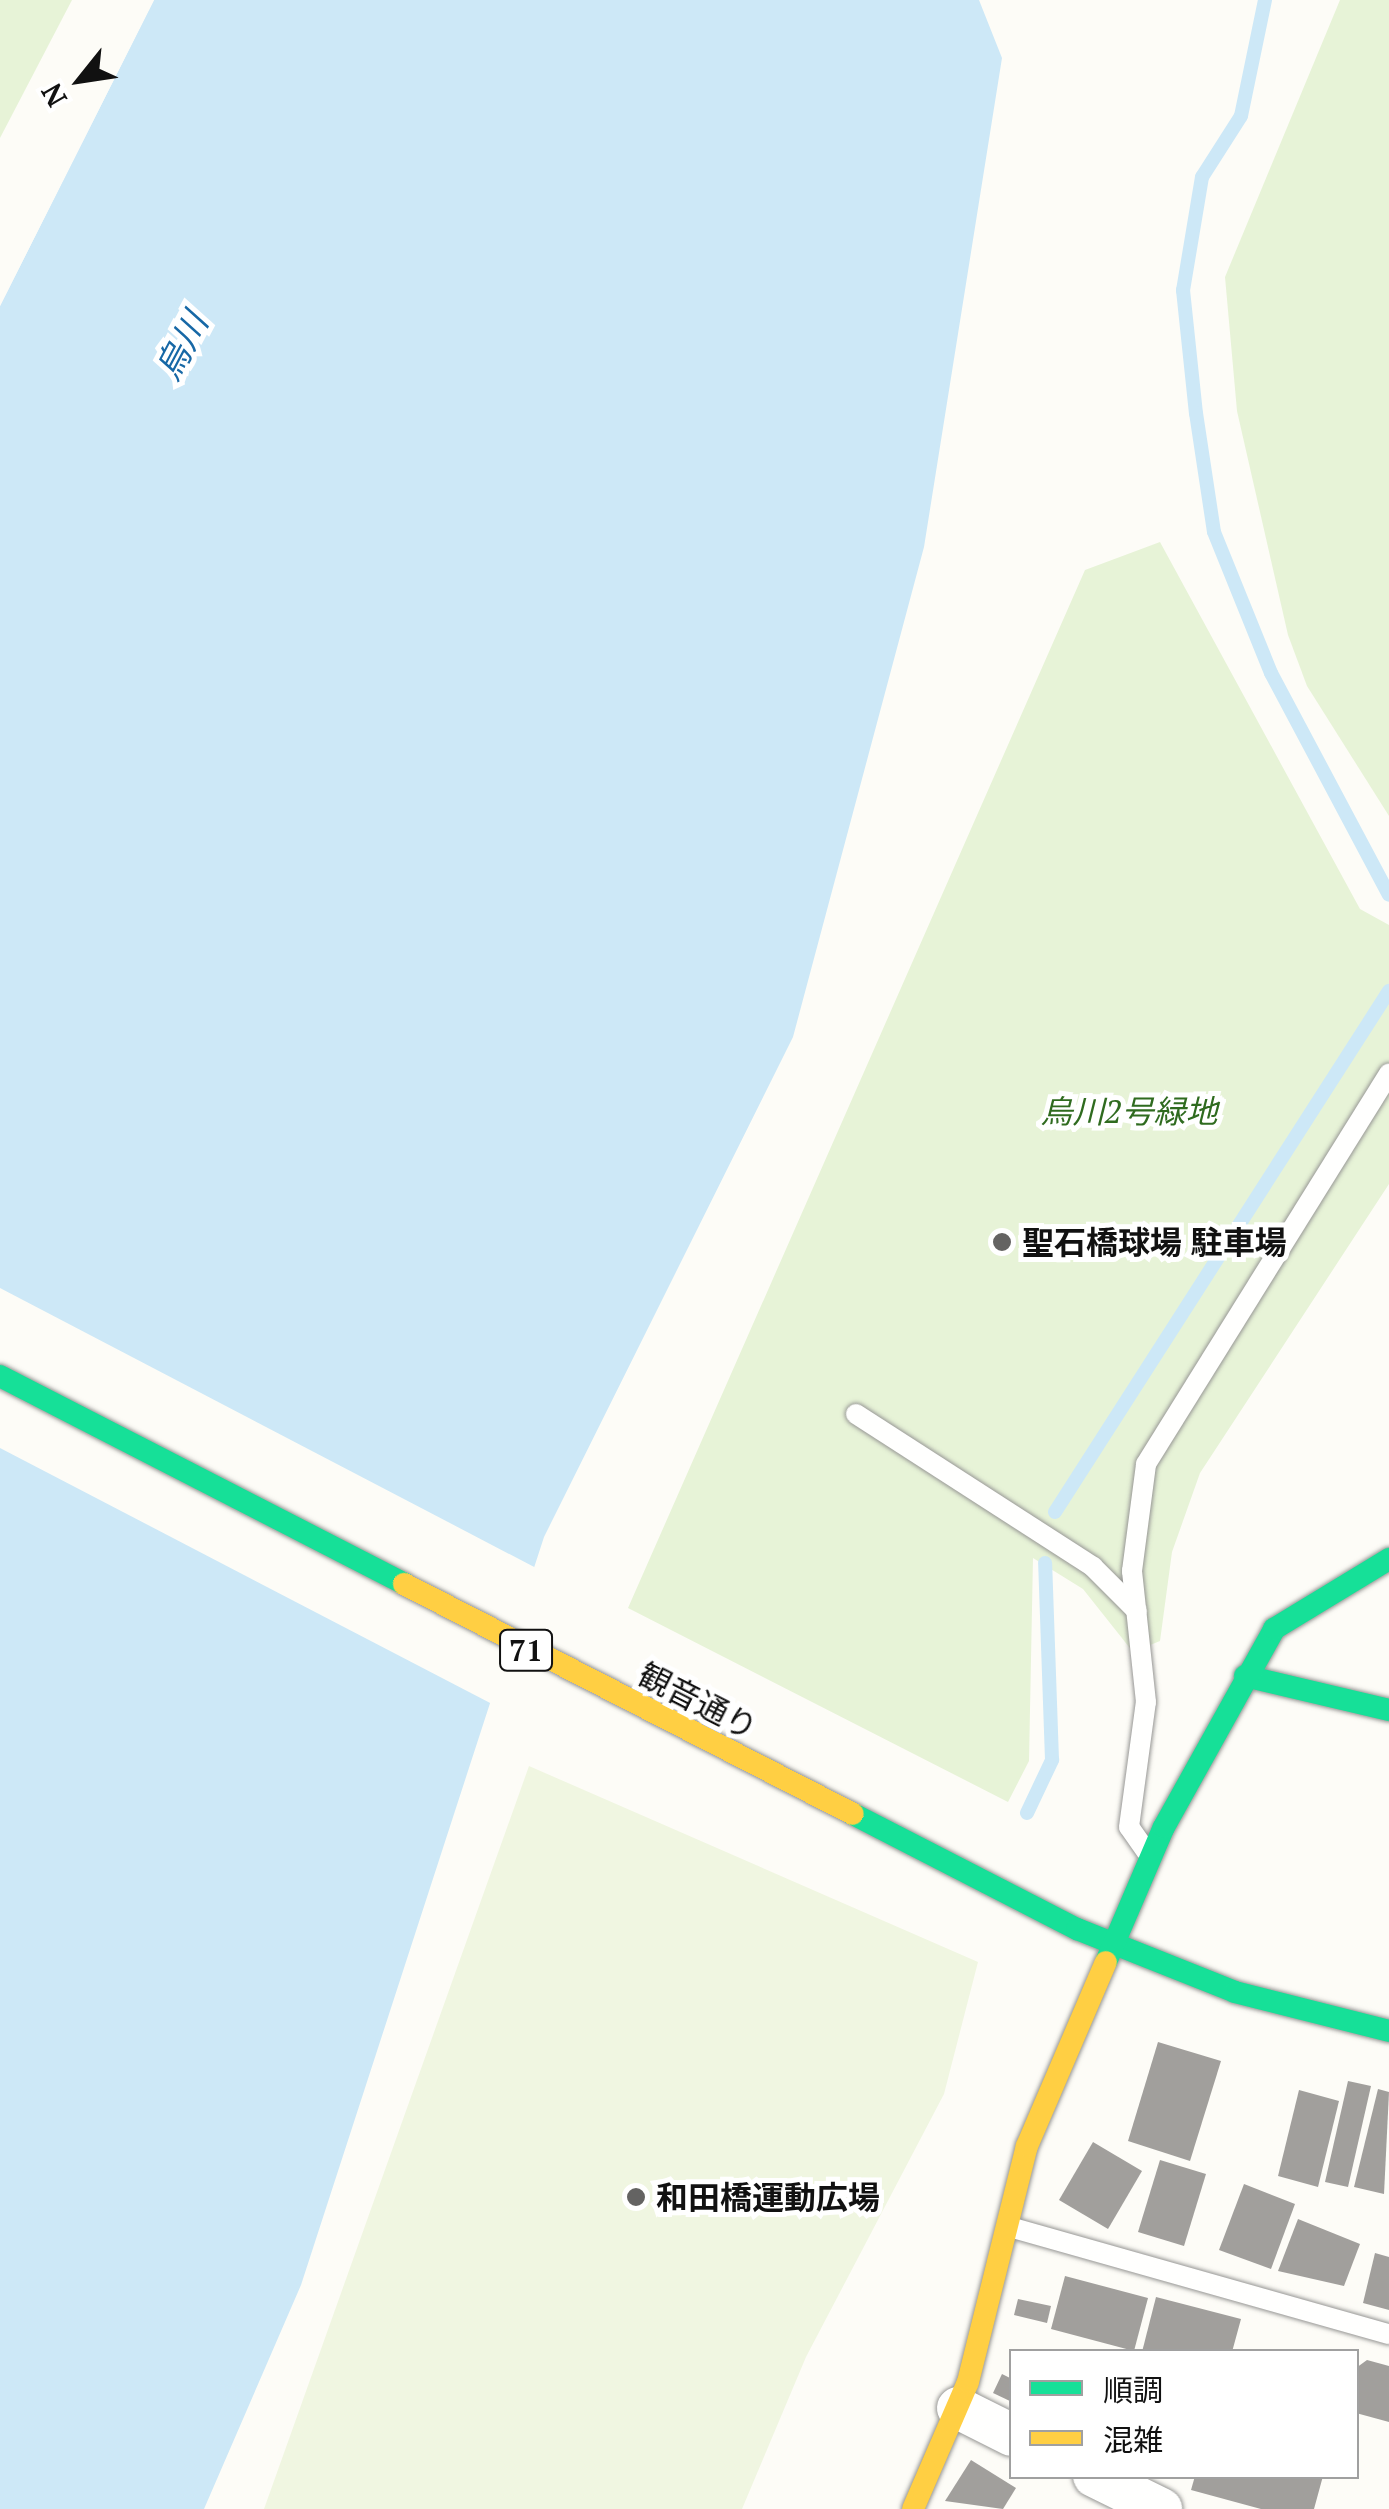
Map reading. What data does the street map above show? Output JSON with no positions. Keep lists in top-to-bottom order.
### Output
{
  "streets": {
    "main road": ["71", "観音通り"]
  },
  "water": ["烏川"],
  "parks": ["烏川2号緑地"],
  "places": ["聖石橋球場 駐車場", "和田橋運動広場"],
  "legend": ["順調", "混雑"],
  "north": "bottom left"
}
